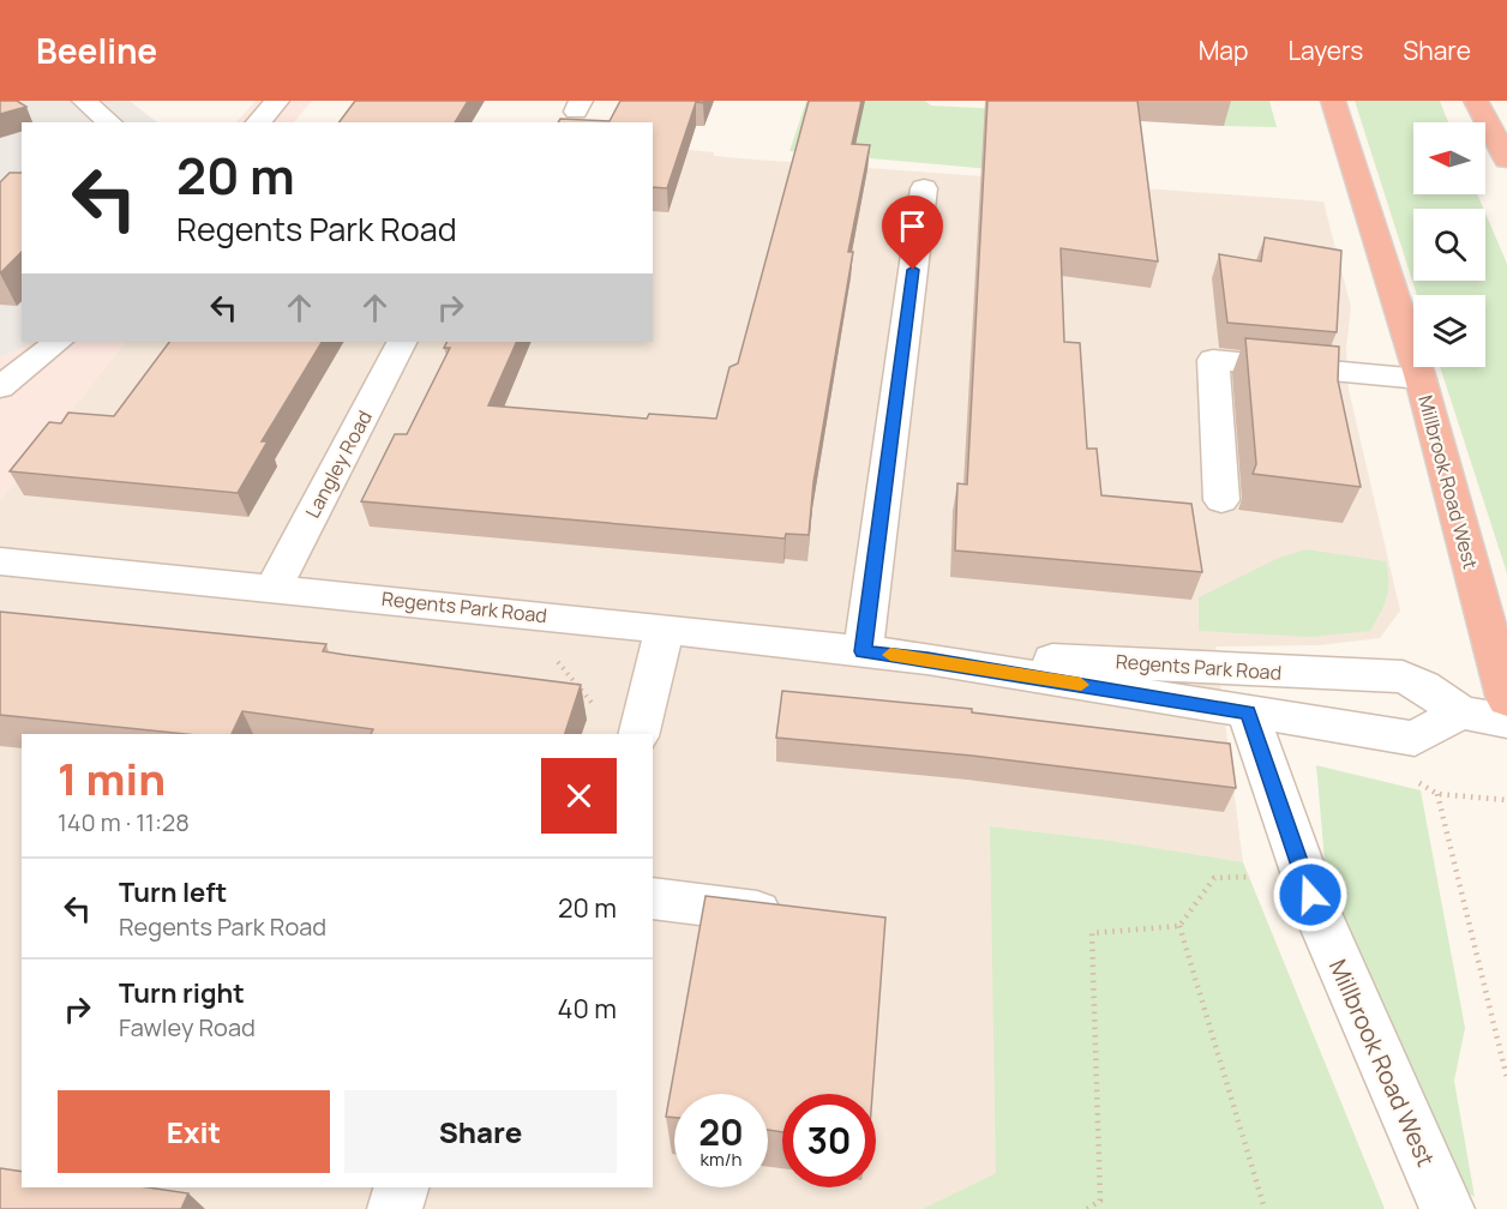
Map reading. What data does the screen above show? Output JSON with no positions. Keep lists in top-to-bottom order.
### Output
{
  "streets": {
    "highway": ["Millbrook Road West"],
    "street": ["Langley Road", "Regents Park Road"]
  },
  "crossings": [
    ["Langley Road", "Regents Park Road"],
    ["Millbrook Road West", "Regents Park Road"]
  ],
  "north": "left",
  "page": {
    "header": "Beeline",
    "nav": ["Map", "Layers", "Share"],
    "turn": ["20 m", "Regents Park Road"],
    "heading": ["1 min", "140 m · 11:28"],
    "list": [
      {
        "name": "Turn left",
        "note": "Regents Park Road",
        "value": "20 m"
      },
      {
        "name": "Turn right",
        "note": "Fawley Road",
        "value": "40 m"
      }
    ],
    "buttons": ["Exit", "Share"],
    "speed": "20 km/h",
    "limit": "30"
  }
}
